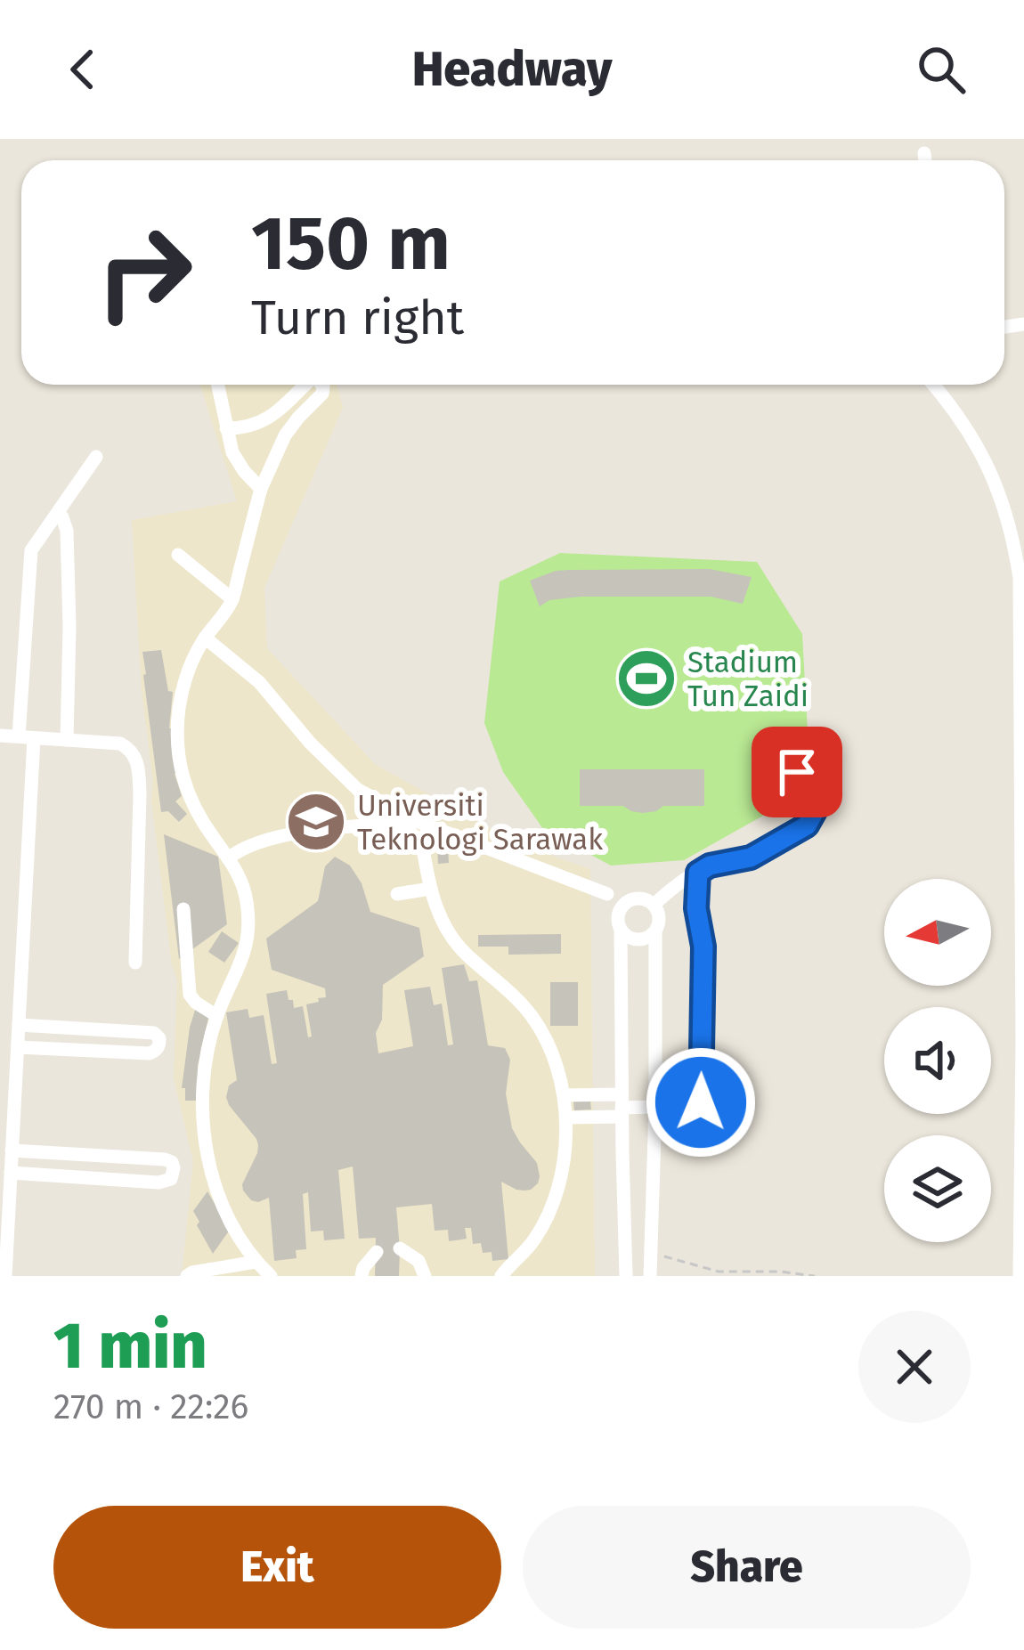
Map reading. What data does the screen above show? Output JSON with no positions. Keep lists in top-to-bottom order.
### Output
{
  "places": {
    "sports": ["Stadium Tun Zaidi"],
    "school or university": ["Universiti Teknologi Sarawak"]
  },
  "north": "left",
  "page": {
    "header": "Headway",
    "turn": ["150 m", "Turn right"],
    "heading": ["1 min", "270 m · 22:26"],
    "buttons": ["Exit", "Share"]
  }
}
